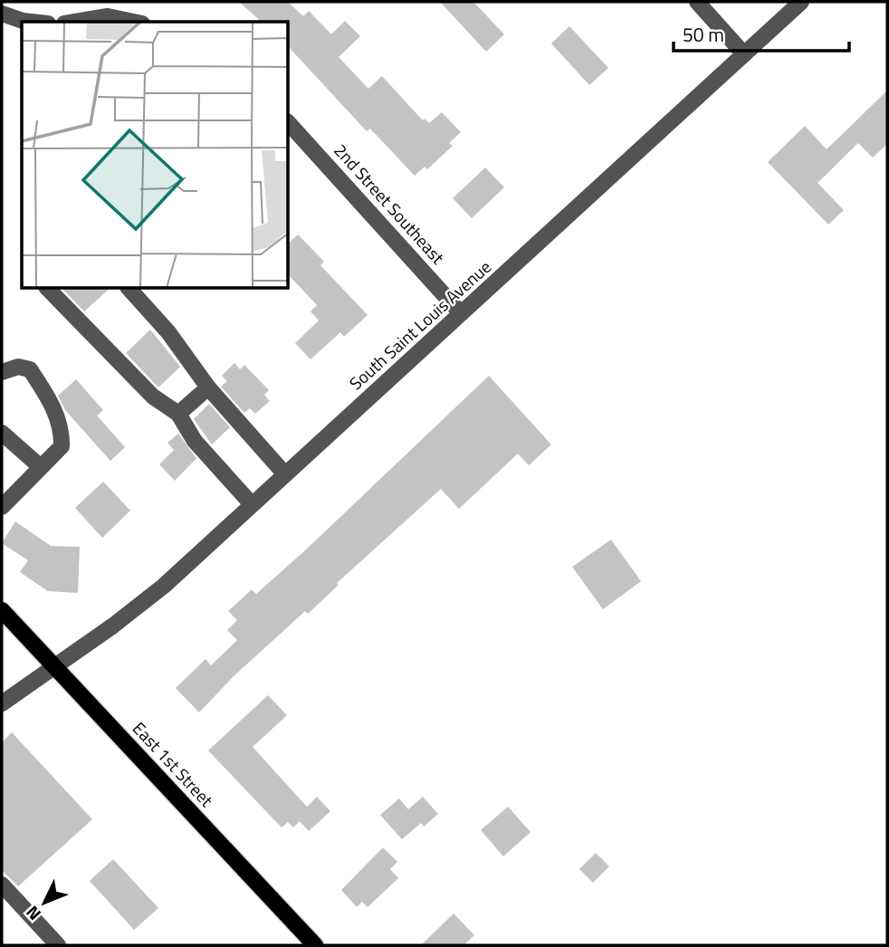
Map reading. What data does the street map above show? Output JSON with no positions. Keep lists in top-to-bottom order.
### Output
{
  "streets": {
    "main road": ["East 1st Street"],
    "street": ["2nd Street Southeast", "South Saint Louis Avenue"]
  },
  "crossings": [
    ["2nd Street Southeast", "South Saint Louis Avenue"],
    ["South Saint Louis Avenue", "East 1st Street"]
  ],
  "scale_bar": "50 m",
  "north": "bottom left"
}
